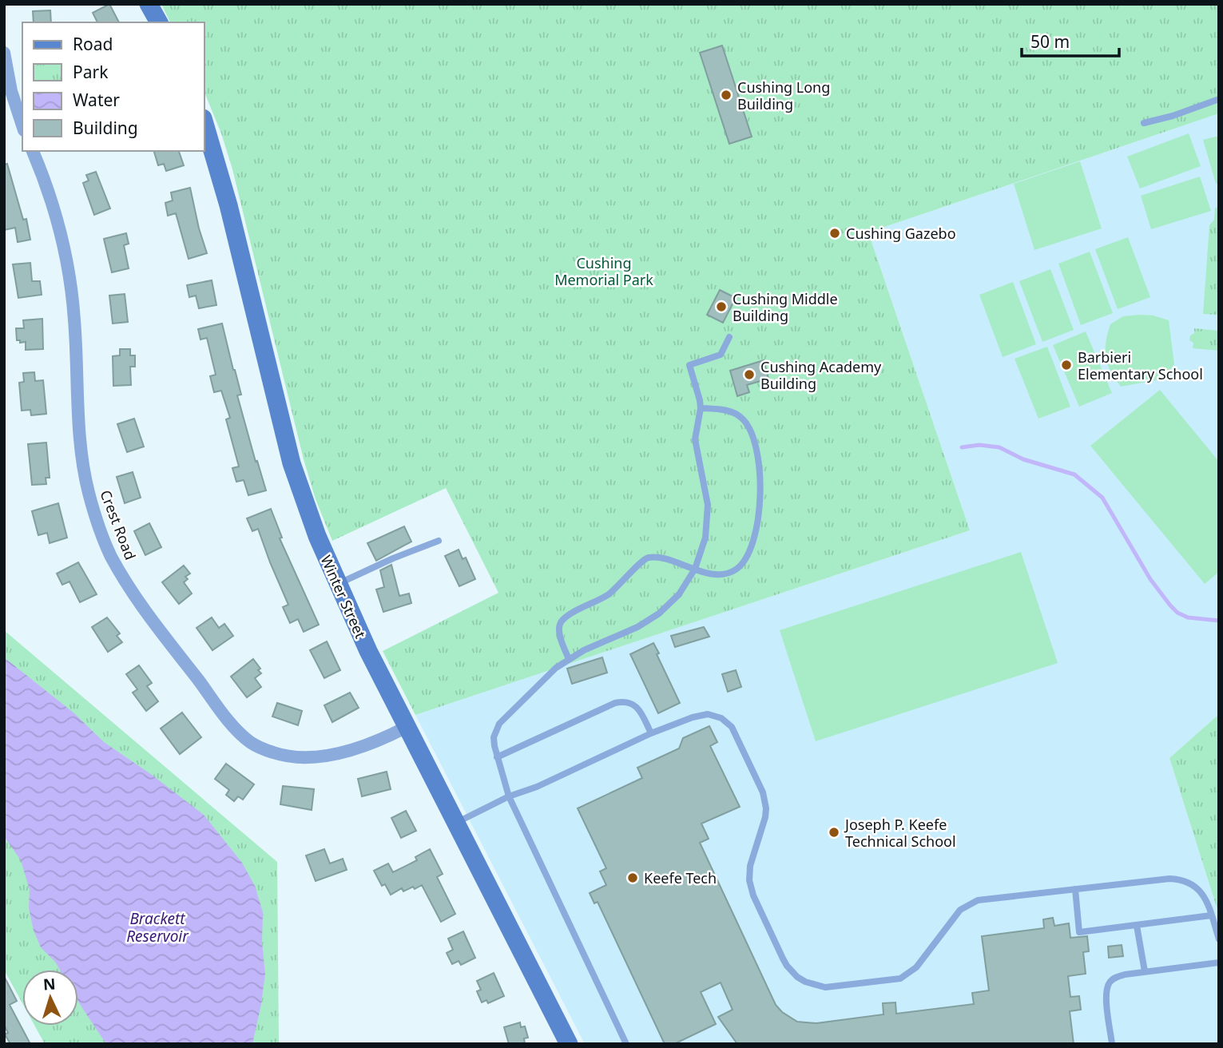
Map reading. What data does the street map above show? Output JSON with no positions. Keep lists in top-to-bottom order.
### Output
{
  "streets": {
    "main road": ["Winter Street"],
    "street": ["Crest Road"]
  },
  "crossings": [
    ["Crest Road", "Winter Street"]
  ],
  "water": ["Brackett Reservoir"],
  "parks": ["Cushing Memorial Park"],
  "places": [
    "Cushing Long Building",
    "Cushing Gazebo",
    "Cushing Middle Building",
    "Barbieri Elementary School",
    "Cushing Academy Building",
    "Joseph P. Keefe Technical School",
    "Keefe Tech"
  ],
  "legend": [
    "Road",
    "Park",
    "Water",
    "Building"
  ],
  "scale_bar": "50 m",
  "north": "top"
}
